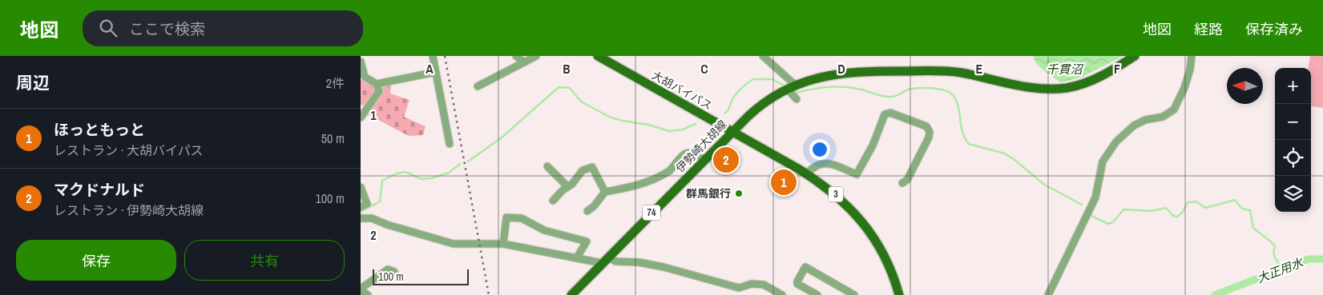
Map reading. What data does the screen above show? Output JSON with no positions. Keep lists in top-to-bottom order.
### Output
{
  "streets": {
    "main road": [
      "大胡バイパス",
      "伊勢崎大胡線",
      "3",
      "74"
    ]
  },
  "crossings": [
    ["大胡バイパス", "伊勢崎大胡線"]
  ],
  "water": ["千貫沼", "大正用水"],
  "places": ["群馬銀行"],
  "scale_bar": "100 m",
  "north": "left",
  "page": {
    "header": "地図",
    "search": "ここで検索",
    "nav": ["地図", "経路", "保存済み"],
    "heading": ["周辺", "2件"],
    "map_buttons": ["+", "−"],
    "list": [
      {
        "mark": "1",
        "name": "ほっともっと",
        "note": "レストラン · 大胡バイパス",
        "value": "50 m"
      },
      {
        "mark": "2",
        "name": "マクドナルド",
        "note": "レストラン · 伊勢崎大胡線",
        "value": "100 m"
      }
    ],
    "pins": ["2", "1"],
    "buttons": ["保存", "共有"],
    "scale": "100 m"
  },
  "grid": {
    "columns": [
      "A",
      "B",
      "C",
      "D",
      "E",
      "F"
    ],
    "rows": ["1", "2"]
  }
}
